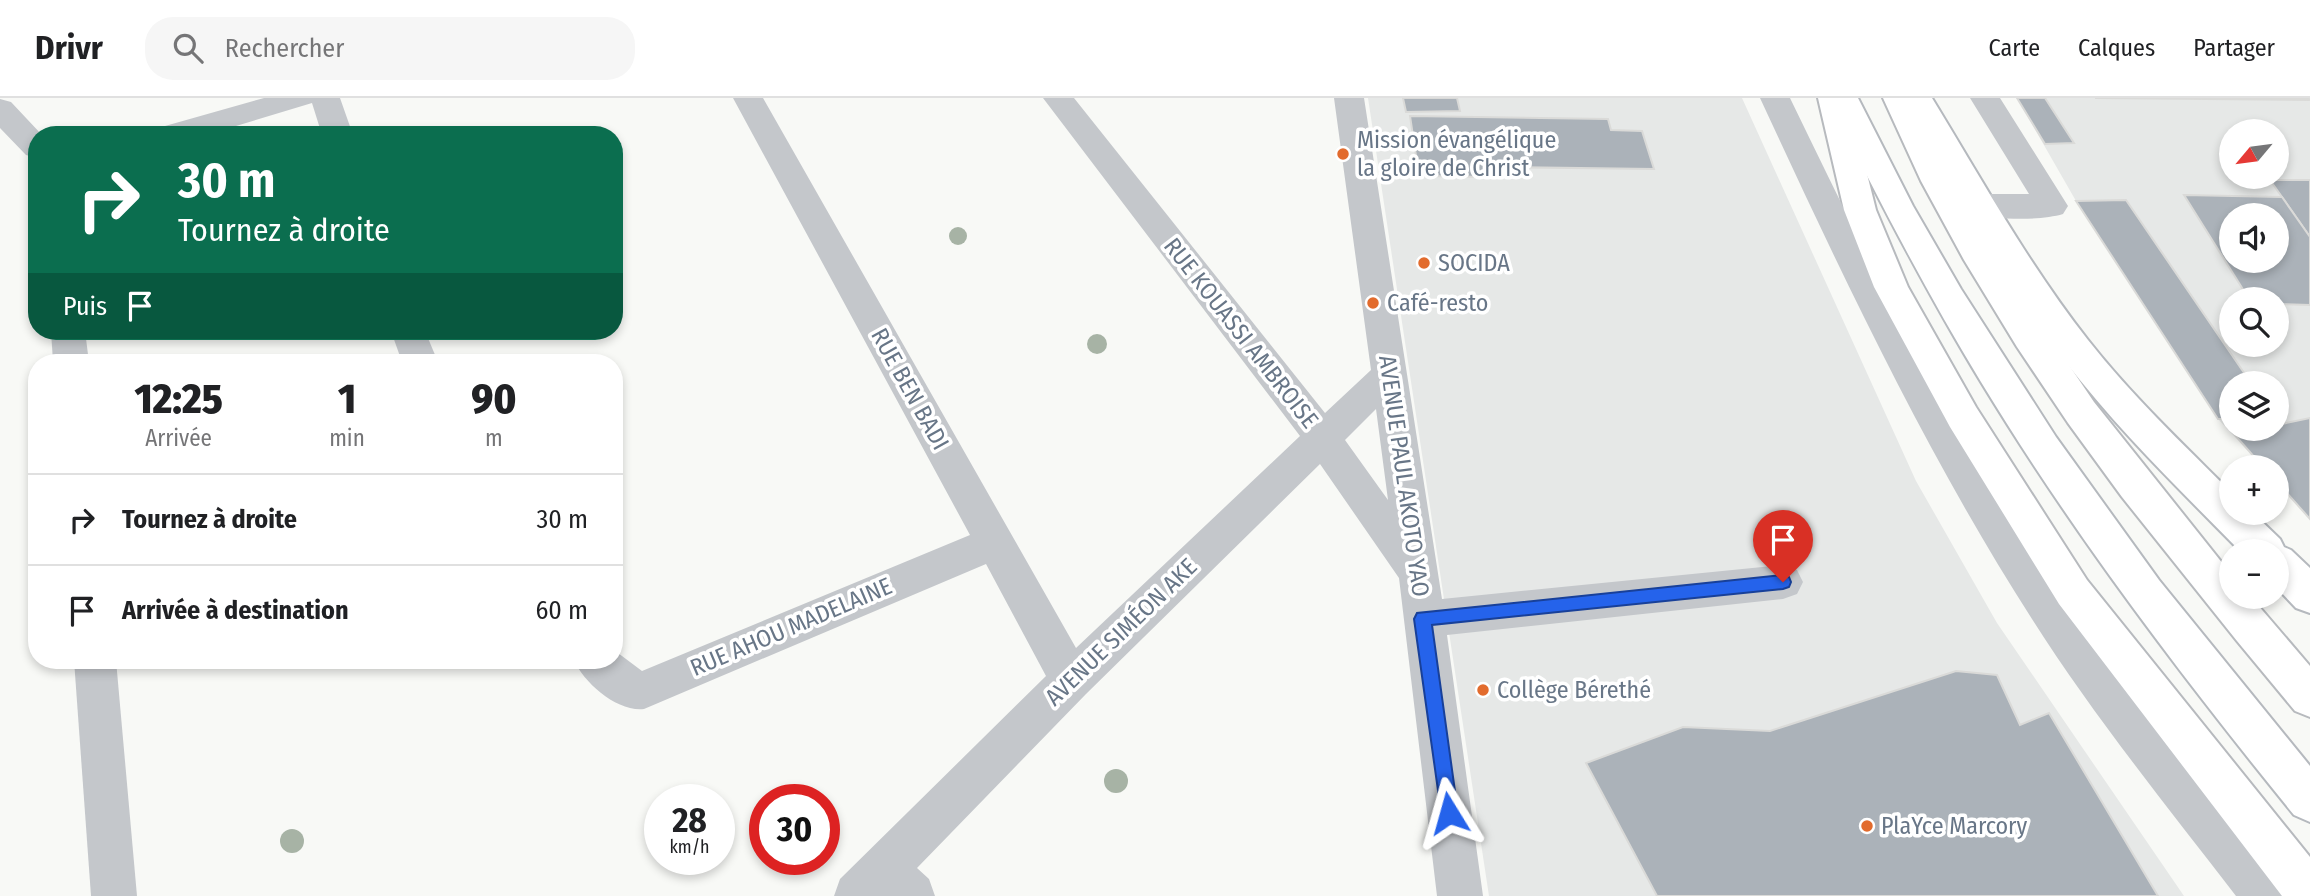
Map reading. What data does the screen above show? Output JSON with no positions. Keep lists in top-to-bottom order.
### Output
{
  "streets": {
    "street": [
      "RUE KOUASSI AMBROISE",
      "RUE BEN BADI",
      "AVENUE PAUL AKOTO YAO",
      "RUE AHOU MADELAINE",
      "AVENUE SIMÉON AKE"
    ]
  },
  "crossings": [
    ["RUE KOUASSI AMBROISE", "AVENUE PAUL AKOTO YAO"],
    ["RUE KOUASSI AMBROISE", "AVENUE SIMÉON AKE"],
    ["RUE BEN BADI", "RUE AHOU MADELAINE"],
    ["RUE BEN BADI", "AVENUE SIMÉON AKE"],
    ["AVENUE PAUL AKOTO YAO", "AVENUE SIMÉON AKE"]
  ],
  "places": [
    "Mission évangélique la gloire de Christ",
    "SOCIDA",
    "Café-resto",
    "Collège Bérethé",
    "PlaYce Marcory"
  ],
  "north": "bottom left",
  "page": {
    "header": "Drivr",
    "search": "Rechercher",
    "nav": ["Carte", "Calques", "Partager"],
    "map_buttons": ["+", "−"],
    "turn": ["30 m", "Tournez à droite"],
    "then": "Puis",
    "eta": [
      "12:25",
      "Arrivée",
      "1",
      "min",
      "90",
      "m"
    ],
    "list": [
      {
        "name": "Tournez à droite",
        "value": "30 m"
      },
      {
        "name": "Arrivée à destination",
        "value": "60 m"
      }
    ],
    "speed": "28 km/h",
    "limit": "30"
  }
}
